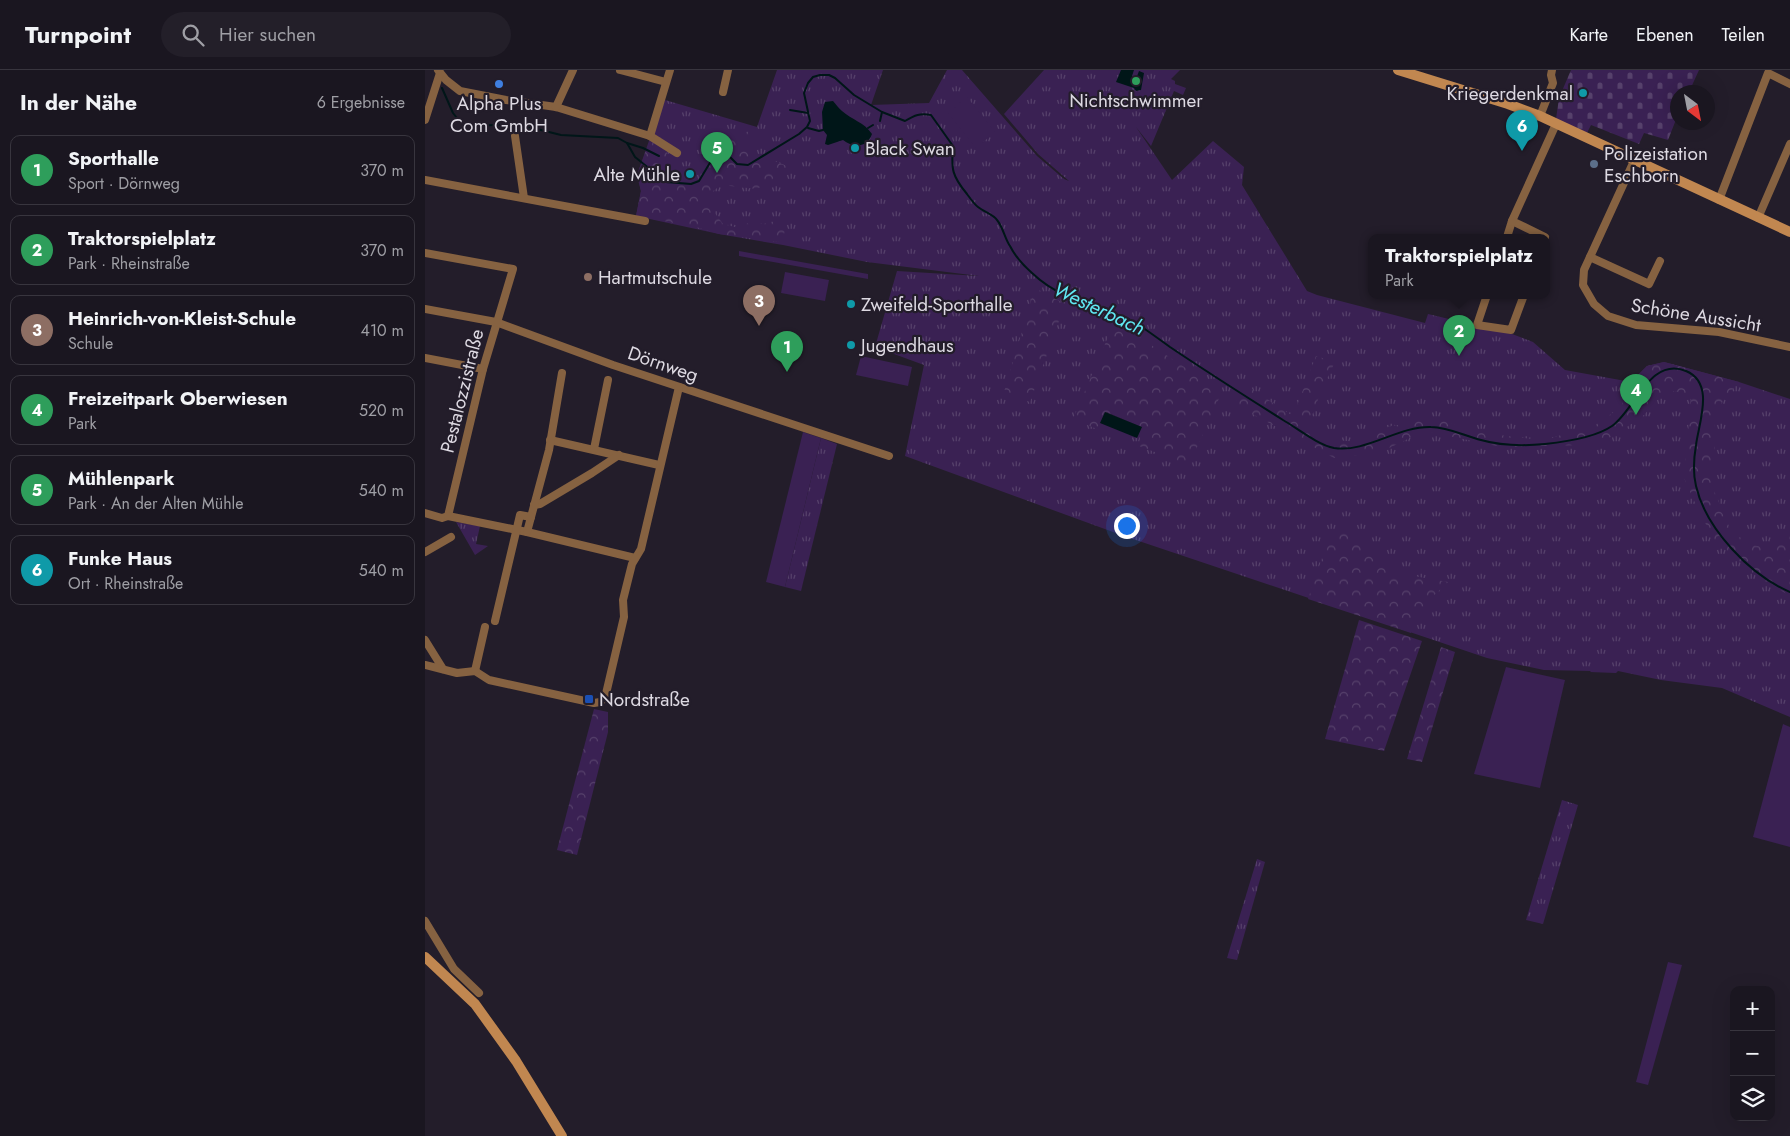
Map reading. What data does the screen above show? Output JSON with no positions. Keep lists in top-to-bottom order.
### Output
{
  "streets": {
    "street": ["Schöne Aussicht", "Dörnweg", "Pestalozzistraße"]
  },
  "crossings": [
    ["Dörnweg", "Pestalozzistraße"]
  ],
  "water": ["Westerbach"],
  "places": {
    "other": [
      "Nichtschwimmer",
      "Alpha Plus Com GmbH",
      "Kriegerdenkmal",
      "Black Swan",
      "Polizeistation Eschborn",
      "Alte Mühle",
      "Hartmutschule",
      "Zweifeld-Sporthalle",
      "Jugendhaus"
    ],
    "transit": ["Nordstraße"]
  },
  "north": "bottom right",
  "page": {
    "header": "Turnpoint",
    "search": "Hier suchen",
    "nav": ["Karte", "Ebenen", "Teilen"],
    "heading": ["In der Nähe", "6 Ergebnisse"],
    "pins": [
      "6",
      "5",
      "3",
      "2",
      "1",
      "4"
    ],
    "list": [
      {
        "mark": "1",
        "name": "Sporthalle",
        "note": "Sport · Dörnweg",
        "value": "370 m"
      },
      {
        "mark": "2",
        "name": "Traktorspielplatz",
        "note": "Park · Rheinstraße",
        "value": "370 m"
      },
      {
        "mark": "3",
        "name": "Heinrich-von-Kleist-Schule",
        "note": "Schule",
        "value": "410 m"
      },
      {
        "mark": "4",
        "name": "Freizeitpark Oberwiesen",
        "note": "Park",
        "value": "520 m"
      },
      {
        "mark": "5",
        "name": "Mühlenpark",
        "note": "Park · An der Alten Mühle",
        "value": "540 m"
      },
      {
        "mark": "6",
        "name": "Funke Haus",
        "note": "Ort · Rheinstraße",
        "value": "540 m"
      }
    ],
    "popup": ["Traktorspielplatz", "Park"],
    "map_buttons": ["+", "−"]
  }
}
